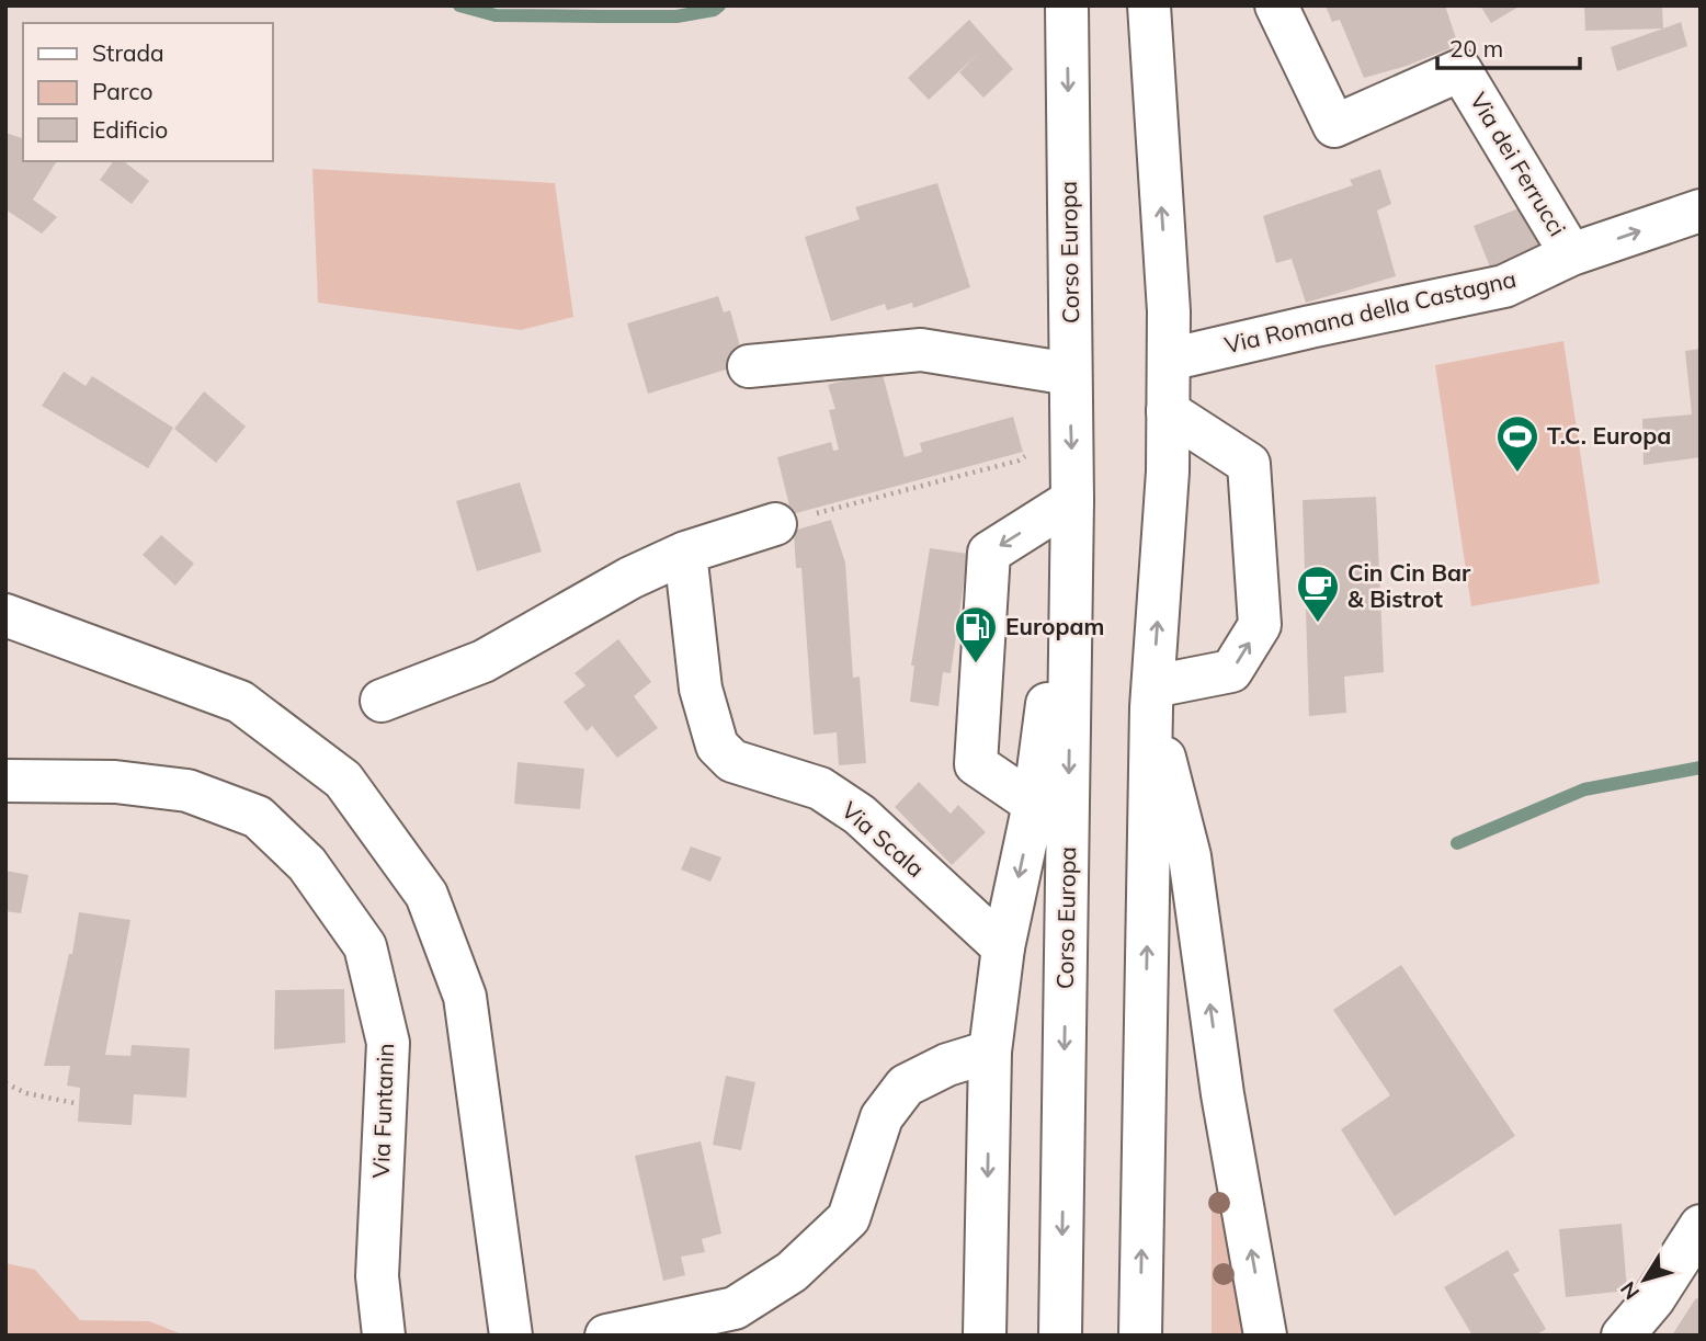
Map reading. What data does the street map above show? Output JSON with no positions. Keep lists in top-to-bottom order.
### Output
{
  "streets": {
    "main road": [
      "Via dei Ferrucci",
      "Corso Europa",
      "Via Romana della Castagna",
      "Via Scala",
      "Via Funtanin"
    ]
  },
  "crossings": [
    ["Via dei Ferrucci", "Via Romana della Castagna"]
  ],
  "places": {
    "sports": ["T.C. Europa"],
    "cafe": ["Cin Cin Bar & Bistrot"],
    "fuel station": ["Europam"]
  },
  "legend": ["Strada", "Parco", "Edificio"],
  "scale_bar": "20 m",
  "north": "bottom left"
}
